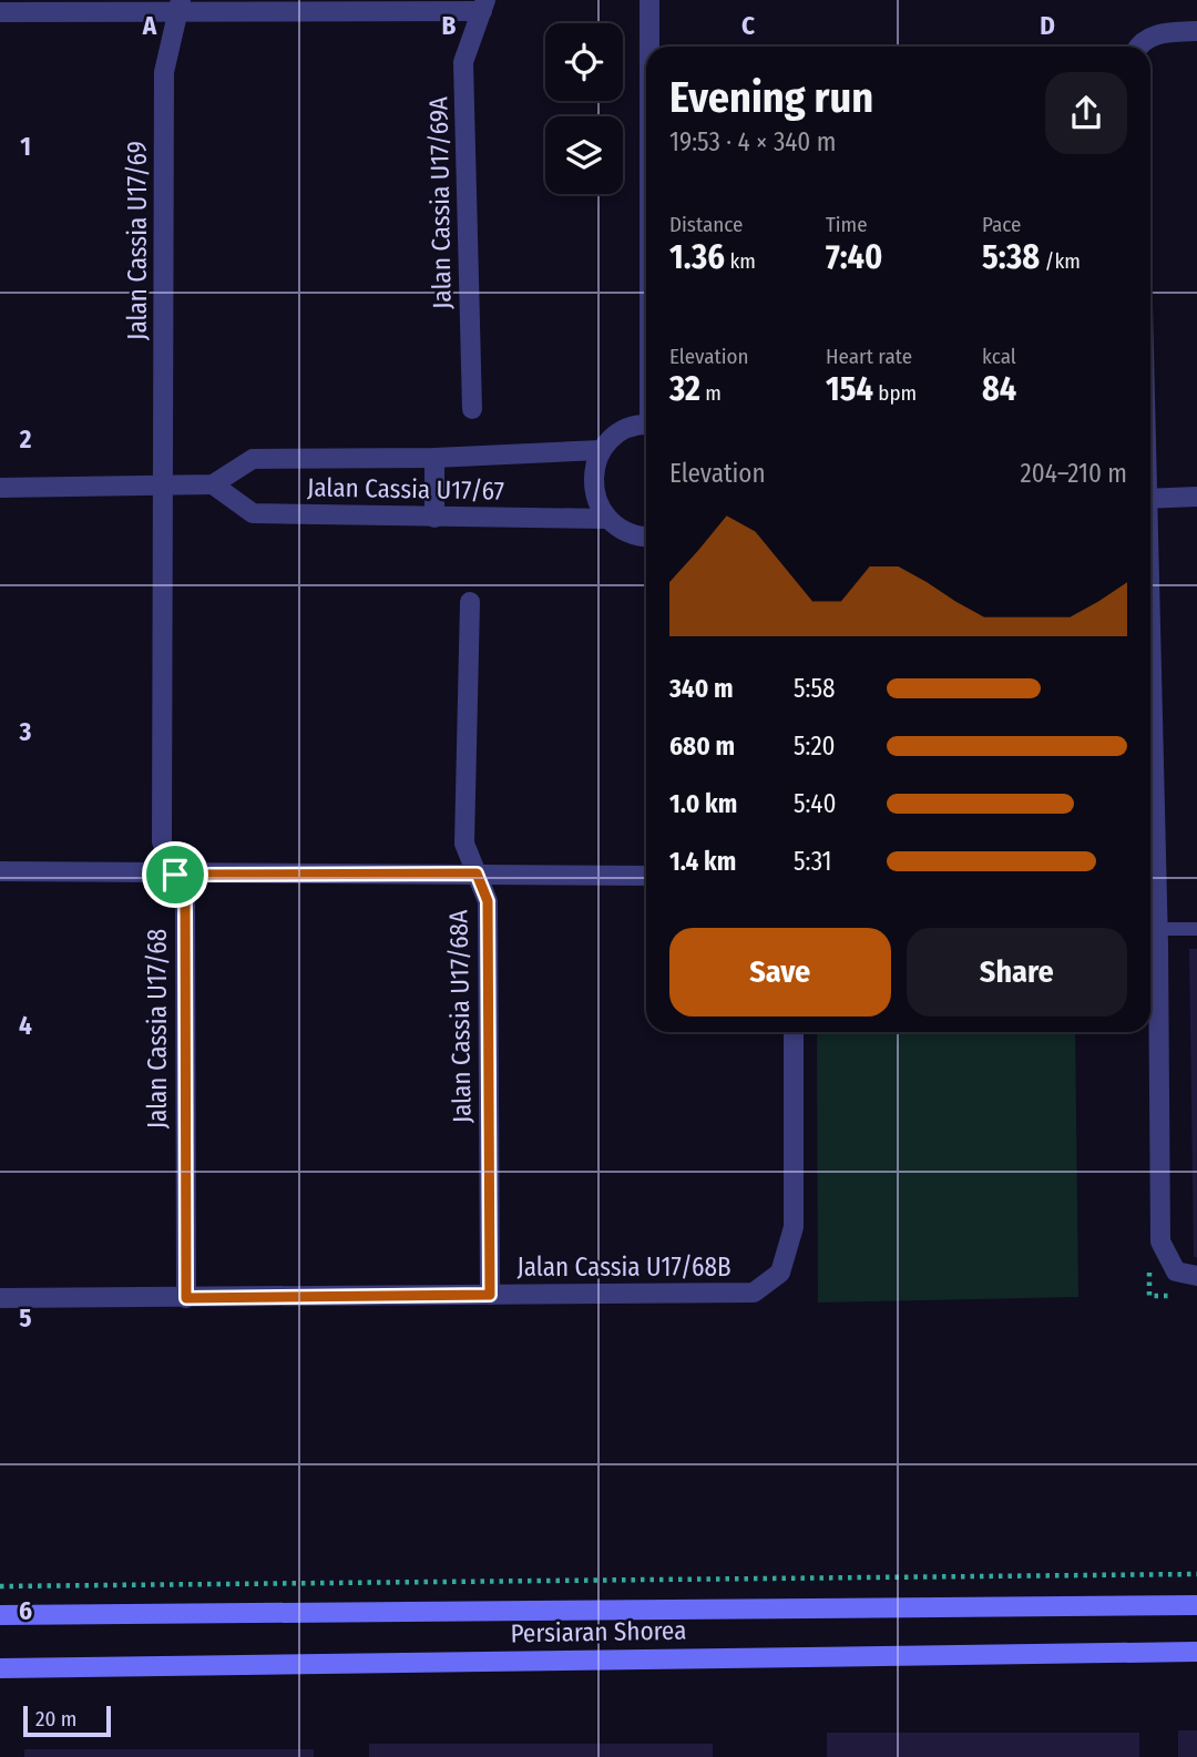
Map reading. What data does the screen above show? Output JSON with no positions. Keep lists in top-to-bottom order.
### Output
{
  "streets": {
    "main road": ["Persiaran Shorea"],
    "street": [
      "Jalan Cassia U17/69A",
      "Jalan Cassia U17/69",
      "Jalan Cassia U17/67",
      "Jalan Cassia U17/68A",
      "Jalan Cassia U17/68",
      "Jalan Cassia U17/68B"
    ]
  },
  "crossings": [
    ["Jalan Cassia U17/69", "Jalan Cassia U17/68"],
    ["Jalan Cassia U17/68A", "Jalan Cassia U17/68B"],
    ["Jalan Cassia U17/68", "Jalan Cassia U17/68B"]
  ],
  "scale_bar": "20 m",
  "page": {
    "heading": ["Evening run", "19:53 · 4 × 340 m"],
    "stats": [
      ["Distance", "1.36 km"],
      ["Time", "7:40"],
      ["Pace", "5:38 /km"],
      ["Elevation", "32 m"],
      ["Heart rate", "154 bpm"],
      ["kcal", "84"]
    ],
    "chart": ["Elevation", "204–210 m"],
    "list": [
      {
        "name": "340 m",
        "note": "5:58"
      },
      {
        "name": "680 m",
        "note": "5:20"
      },
      {
        "name": "1.0 km",
        "note": "5:40"
      },
      {
        "name": "1.4 km",
        "note": "5:31"
      }
    ],
    "buttons": ["Save", "Share"],
    "scale": "20 m"
  },
  "grid": {
    "columns": [
      "A",
      "B",
      "C",
      "D"
    ],
    "rows": [
      "1",
      "2",
      "3",
      "4",
      "5",
      "6"
    ]
  }
}
